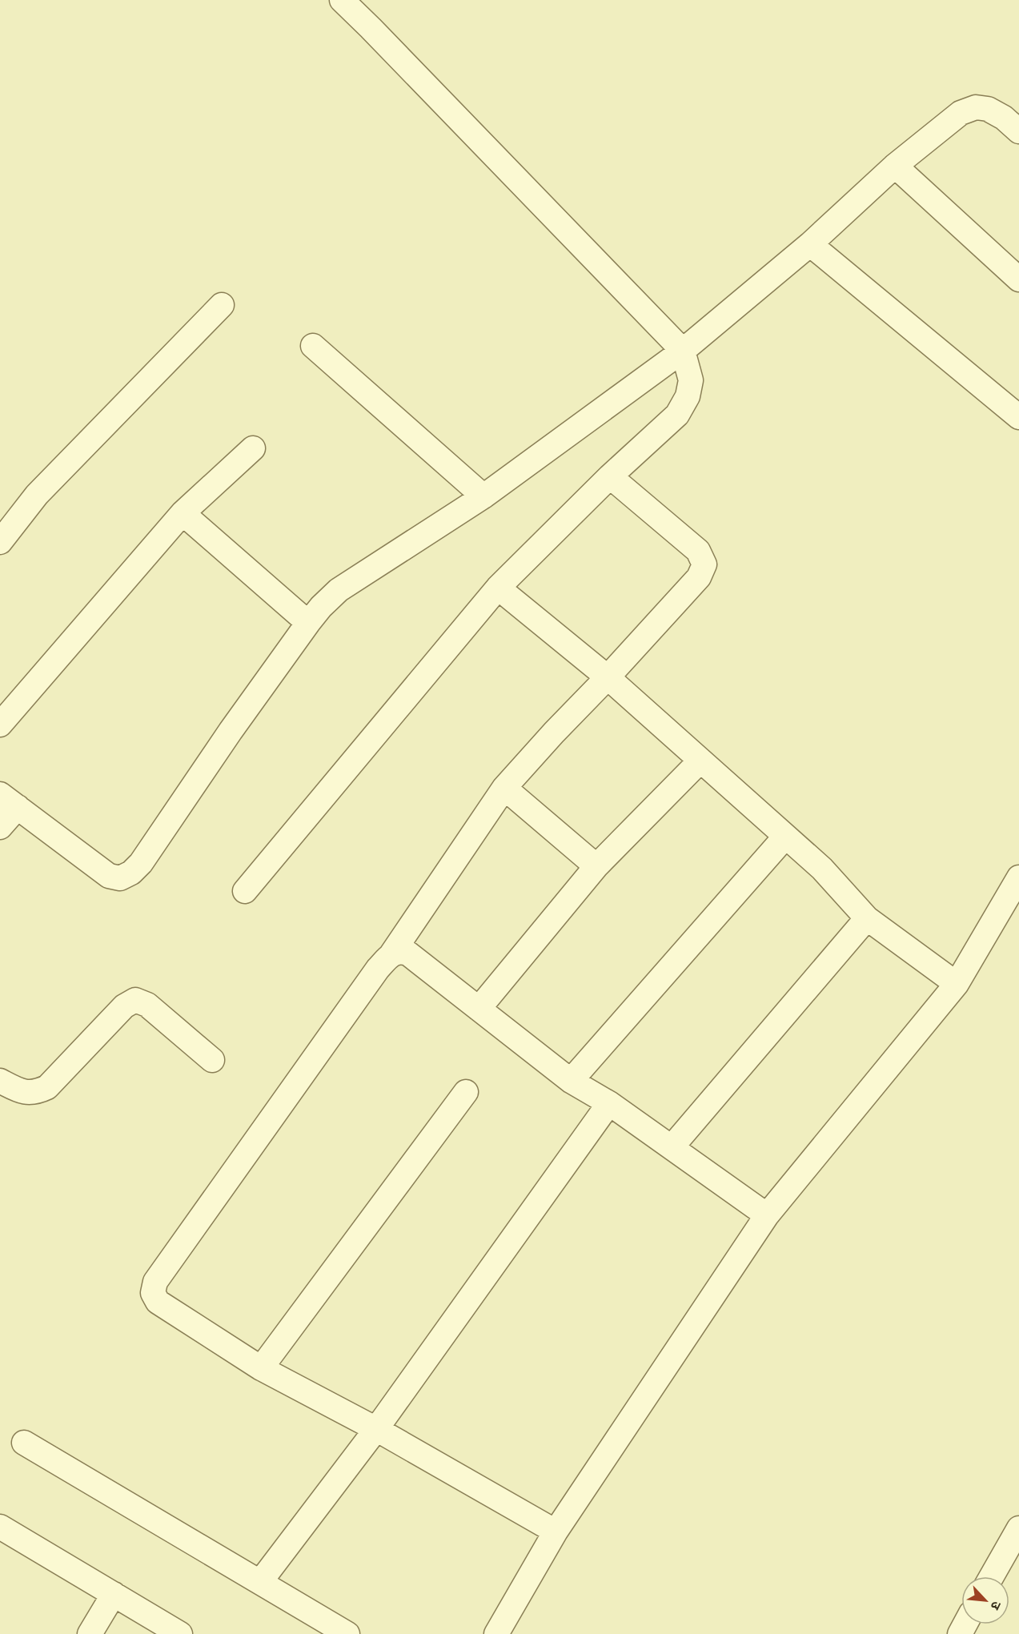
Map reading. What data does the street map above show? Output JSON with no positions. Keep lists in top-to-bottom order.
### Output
{
  "north": "bottom right"
}
